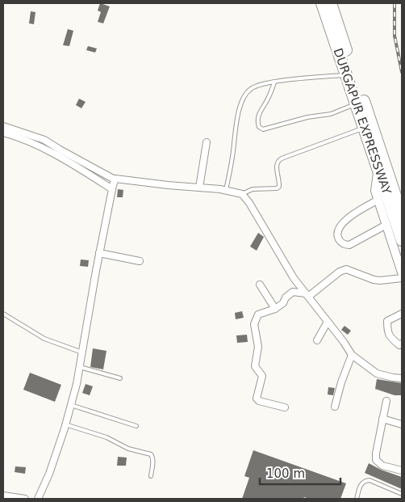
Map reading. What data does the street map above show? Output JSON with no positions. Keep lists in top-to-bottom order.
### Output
{
  "streets": {
    "highway": ["DURGAPUR EXPRESSWAY"]
  },
  "scale_bar": "100 m"
}
